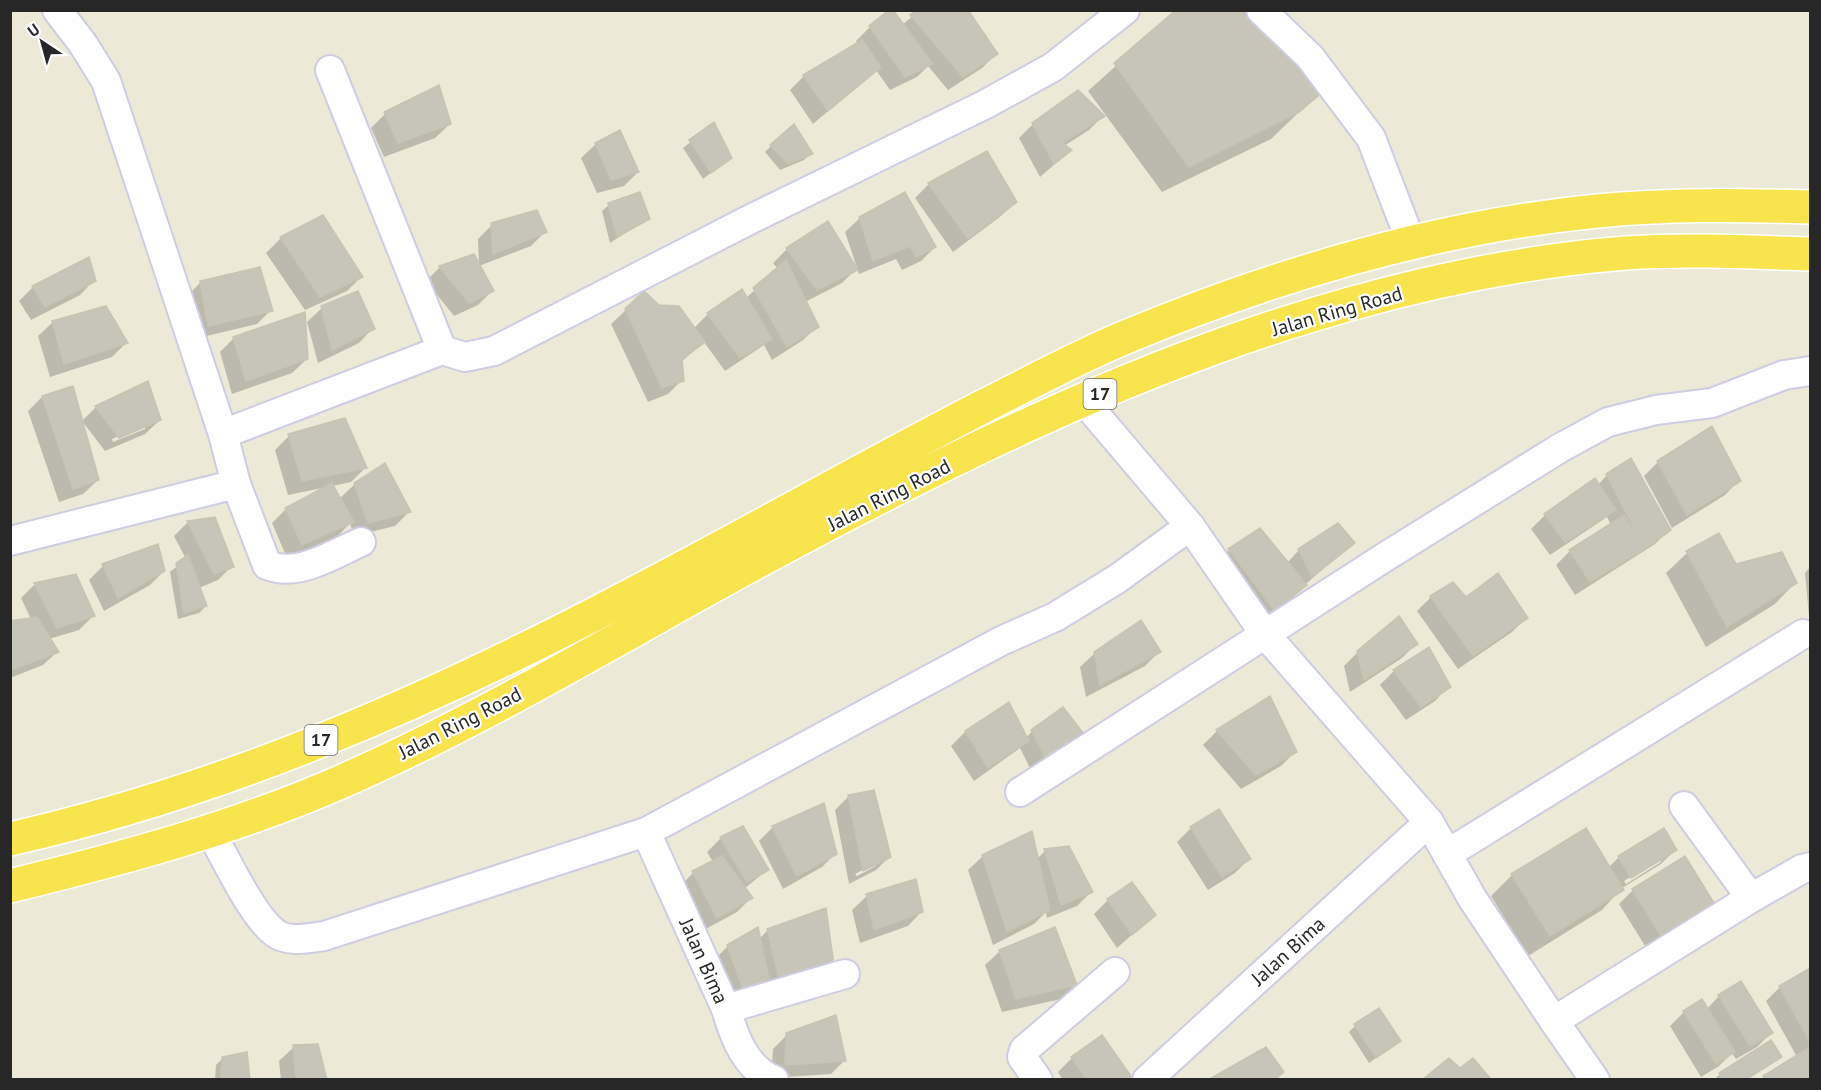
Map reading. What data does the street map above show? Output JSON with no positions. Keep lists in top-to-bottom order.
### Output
{
  "streets": {
    "highway": ["Jalan Ring Road", "17"],
    "street": ["Jalan Bima"]
  },
  "north": "top left"
}
